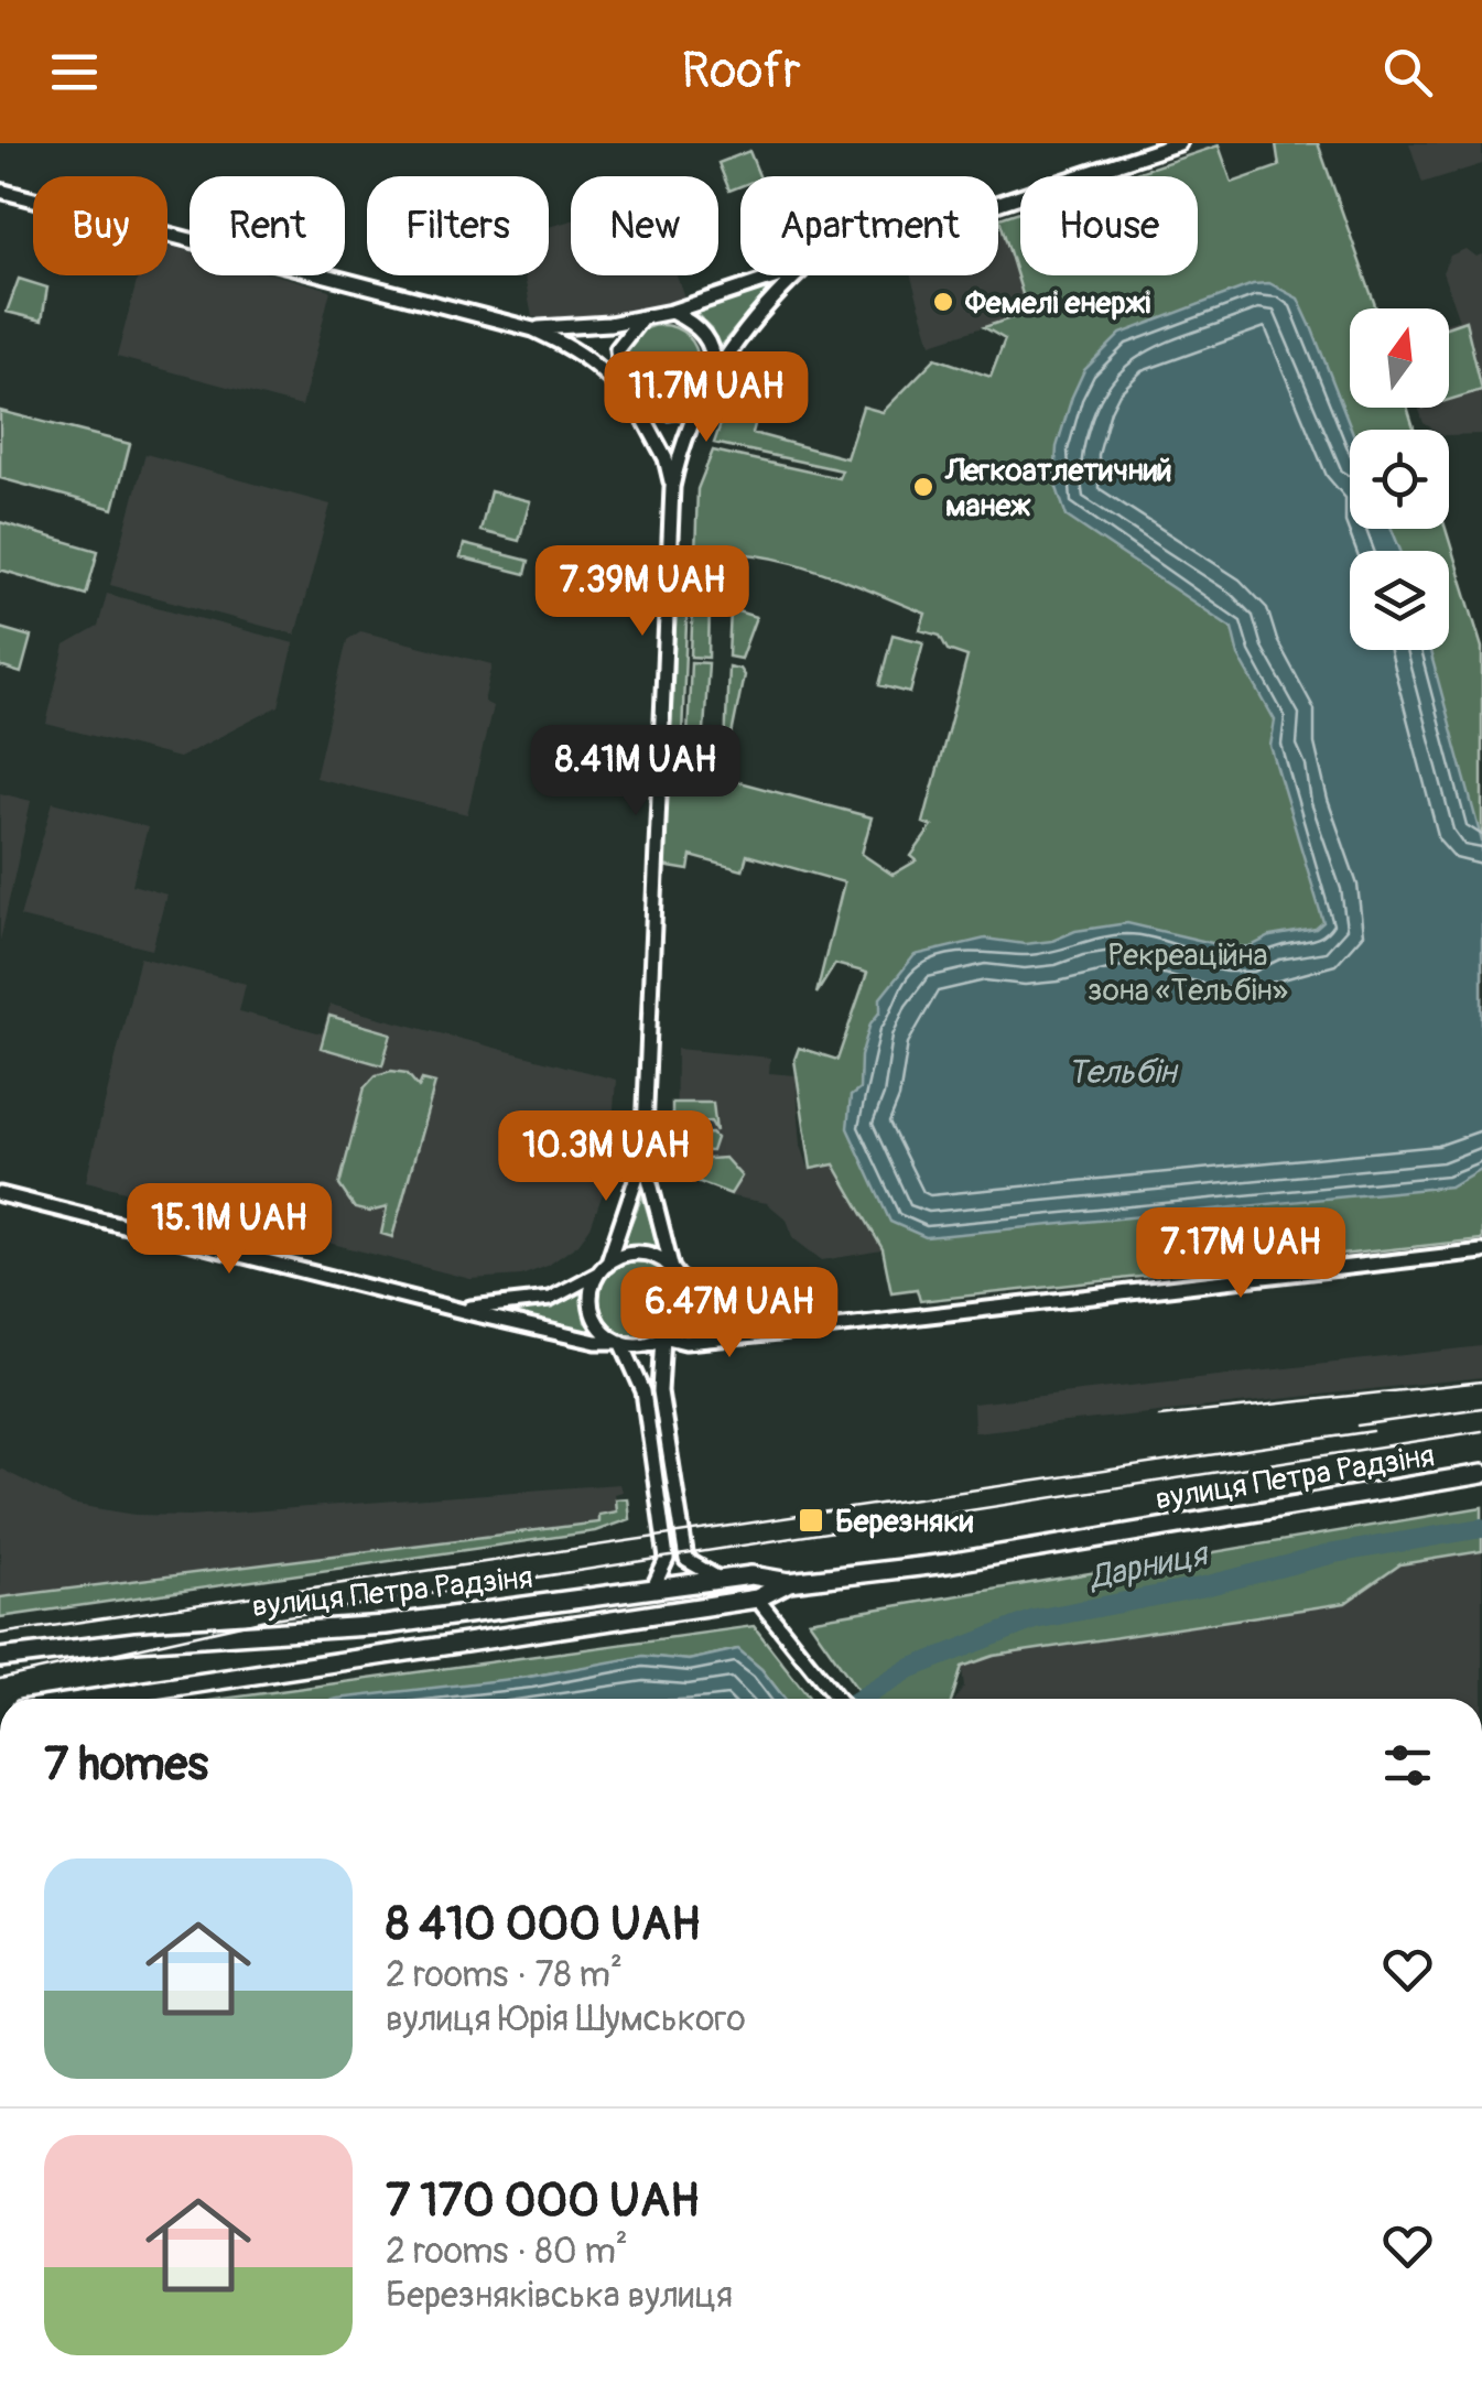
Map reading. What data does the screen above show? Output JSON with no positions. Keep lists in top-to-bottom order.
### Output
{
  "streets": {
    "main road": ["вулиця Петра Радзіня"]
  },
  "water": ["Тельбін", "Дарниця"],
  "parks": ["Рекреаційна зона «Тельбін»"],
  "places": {
    "other": ["Фемелі енержі", "Легкоатлетичний манеж"],
    "transit": ["Березняки"]
  },
  "north": "top",
  "page": {
    "header": "Roofr",
    "chip": [
      "Buy",
      "Rent",
      "Filters",
      "New",
      "Apartment",
      "House"
    ],
    "price": [
      "11.7M UAH",
      "7.39M UAH",
      "8.41M UAH",
      "10.3M UAH",
      "15.1M UAH",
      "7.17M UAH",
      "6.47M UAH"
    ],
    "heading": "7 homes",
    "list": [
      {
        "name": "8 410 000 UAH",
        "note": "2 rooms · 78 m² · вулиця Юрія Шумського"
      },
      {
        "name": "7 170 000 UAH",
        "note": "2 rooms · 80 m² · Березняківська вулиця"
      }
    ]
  }
}
